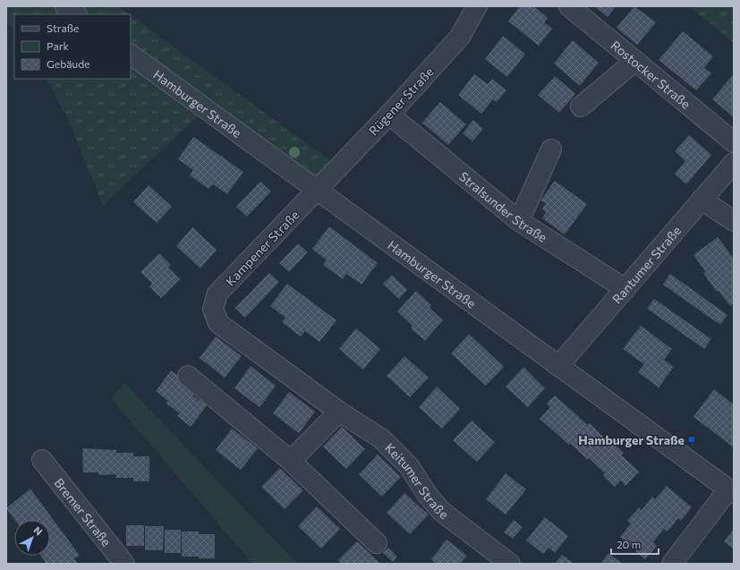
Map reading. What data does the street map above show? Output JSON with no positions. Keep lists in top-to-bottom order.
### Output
{
  "streets": {
    "street": [
      "Rostocker Straße",
      "Rügener Straße",
      "Hamburger Straße",
      "Stralsunder Straße",
      "Kampener Straße",
      "Rantumer Straße",
      "Keitumer Straße",
      "Bremer Straße"
    ]
  },
  "crossings": [
    ["Rügener Straße", "Hamburger Straße"],
    ["Rügener Straße", "Stralsunder Straße"],
    ["Rügener Straße", "Kampener Straße"],
    ["Hamburger Straße", "Kampener Straße"],
    ["Hamburger Straße", "Rantumer Straße"],
    ["Stralsunder Straße", "Rantumer Straße"],
    ["Kampener Straße", "Keitumer Straße"]
  ],
  "places": {
    "transit": ["Hamburger Straße"]
  },
  "legend": ["Straße", "Park", "Gebäude"],
  "scale_bar": "20 m",
  "north": "top right"
}
